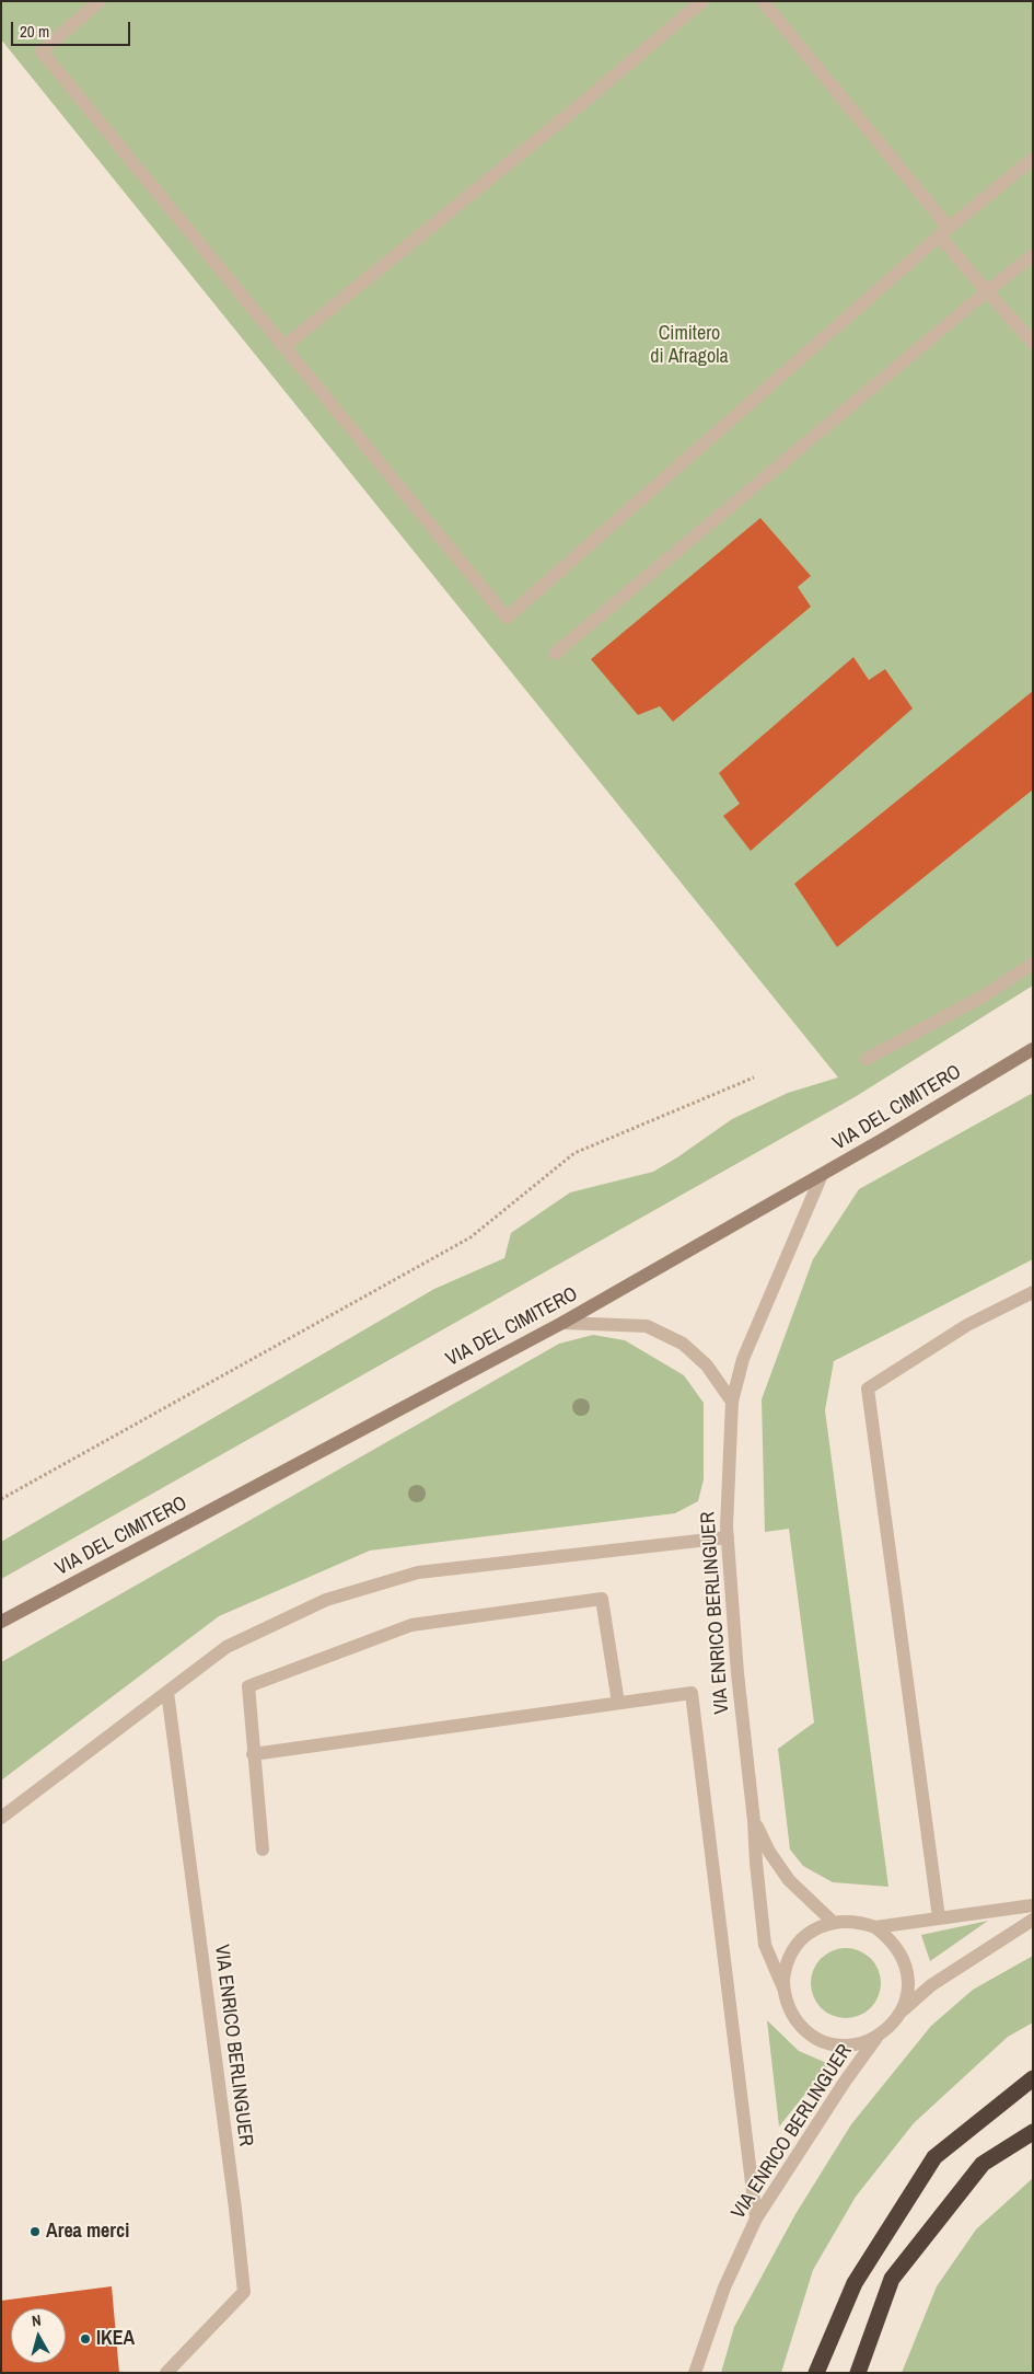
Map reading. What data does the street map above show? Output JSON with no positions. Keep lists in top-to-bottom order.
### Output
{
  "streets": {
    "main road": ["VIA DEL CIMITERO"],
    "street": ["VIA ENRICO BERLINGUER"]
  },
  "crossings": [
    ["VIA DEL CIMITERO", "VIA ENRICO BERLINGUER"]
  ],
  "parks": ["Cimitero di Afragola"],
  "places": ["Area merci", "IKEA"],
  "scale_bar": "20 m",
  "north": "top"
}
